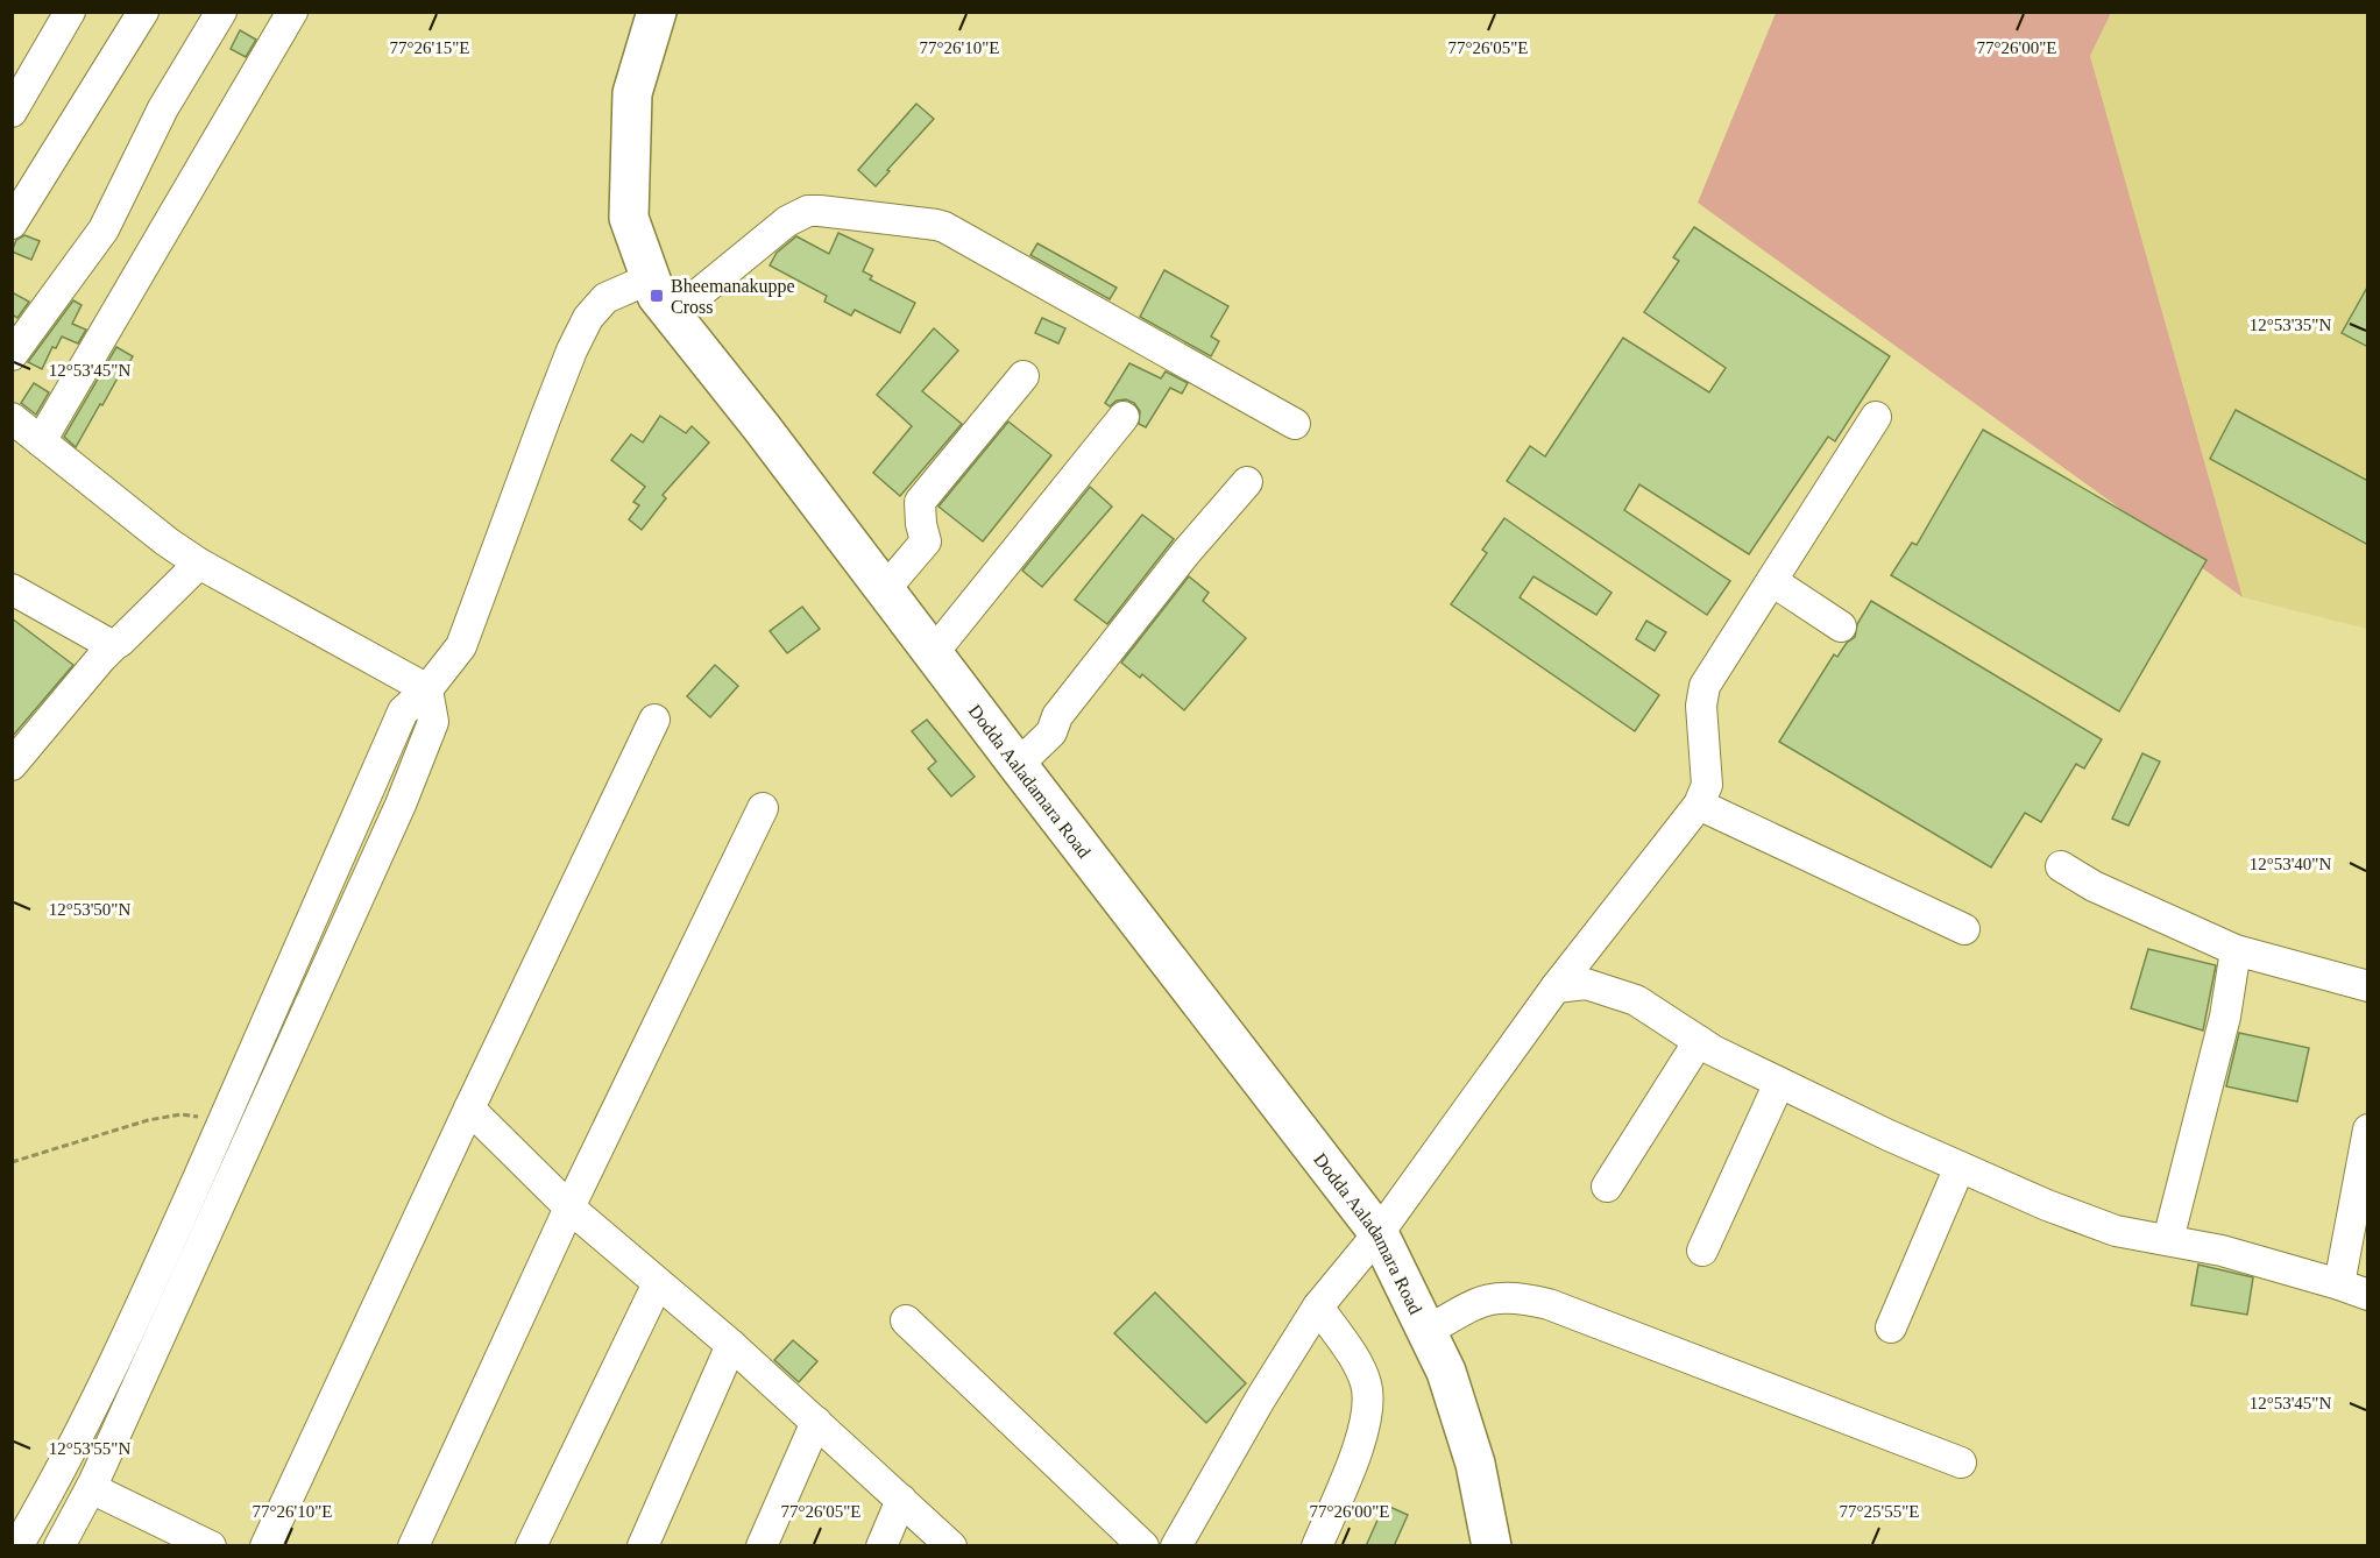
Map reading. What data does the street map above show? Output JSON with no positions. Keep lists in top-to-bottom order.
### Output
{
  "streets": {
    "main road": ["Dodda Aaladamara Road"]
  },
  "places": {
    "transit": ["Bheemanakuppe Cross"]
  },
  "coordinates": [
    "77°26'10\"E",
    "77°26'05\"E",
    "77°26'00\"E",
    "77°26'15\"E",
    "12°53'35\"N",
    "12°53'45\"N",
    "12°53'40\"N",
    "12°53'50\"N",
    "12°53'55\"N",
    "77°25'55\"E"
  ]
}
